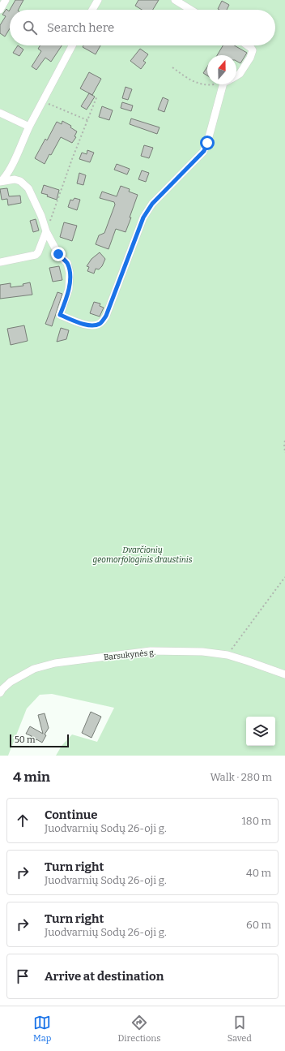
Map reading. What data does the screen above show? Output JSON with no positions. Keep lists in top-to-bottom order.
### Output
{
  "streets": {
    "street": ["Barsukynės g."]
  },
  "parks": ["Dvarčionių geomorfologinis draustinis"],
  "scale_bar": "50 m",
  "north": "top",
  "page": {
    "search": "Search here",
    "scale": "50 m",
    "heading": ["4 min", "Walk · 280 m"],
    "list": [
      ["Continue", "Juodvarnių Sodų 26-oji g.", "180 m"],
      ["Turn right", "Juodvarnių Sodų 26-oji g.", "40 m"],
      ["Turn right", "Juodvarnių Sodų 26-oji g.", "60 m"],
      "Arrive at destination"
    ],
    "nav": ["Map", "Directions", "Saved"]
  }
}
